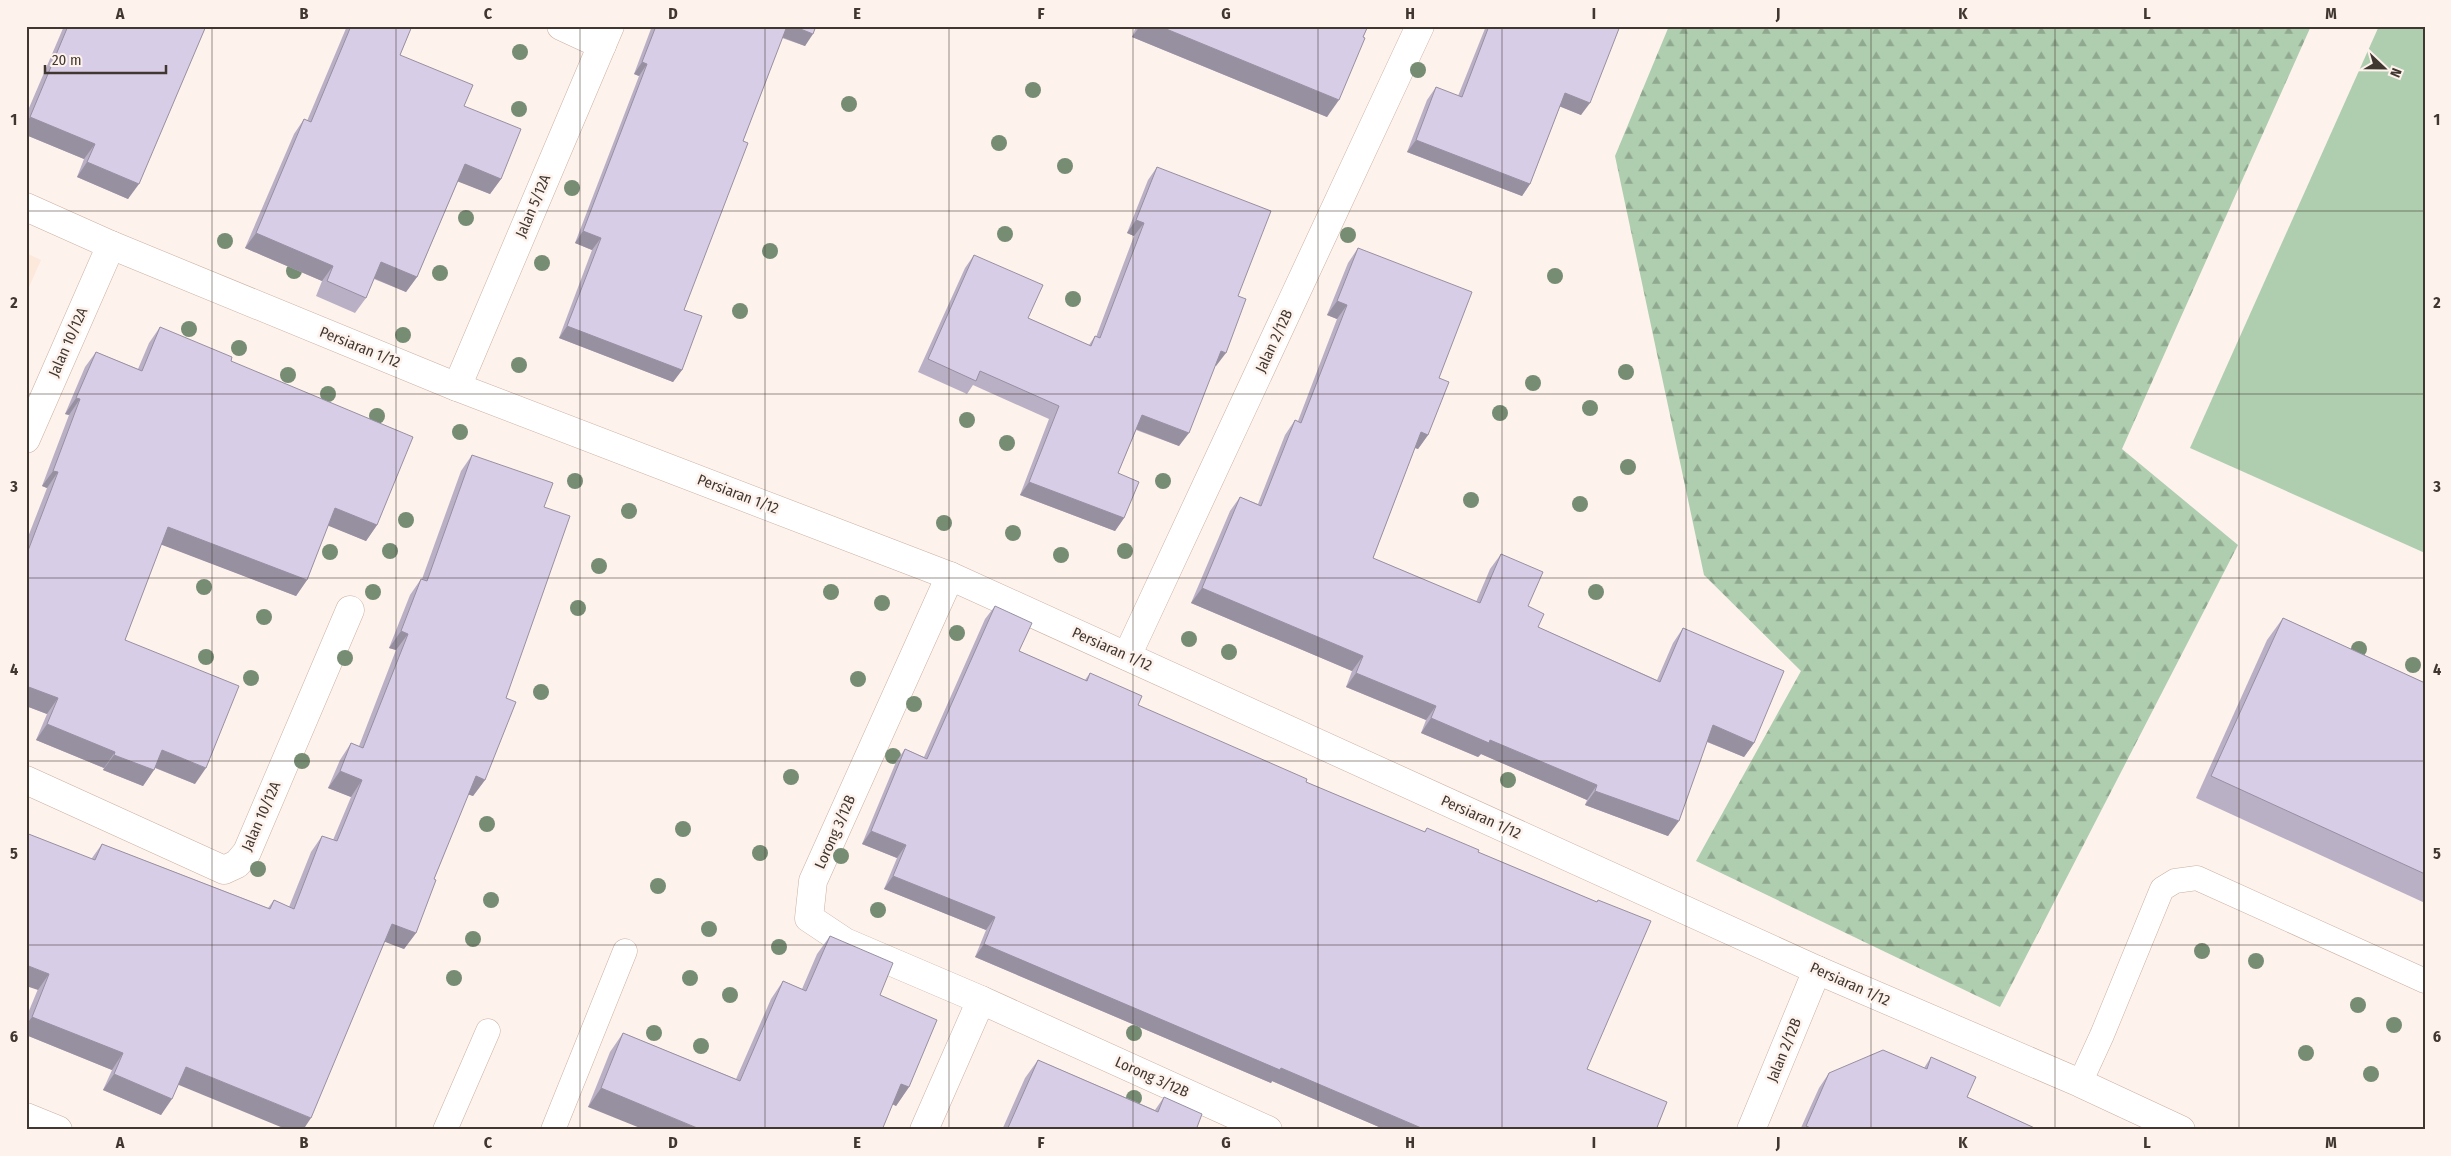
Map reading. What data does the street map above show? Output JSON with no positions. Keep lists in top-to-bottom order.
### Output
{
  "streets": {
    "street": [
      "Jalan 5/12A",
      "Jalan 2/12B",
      "Jalan 10/12A",
      "Persiaran 1/12",
      "Lorong 3/12B"
    ]
  },
  "crossings": [
    ["Jalan 5/12A", "Persiaran 1/12"],
    ["Jalan 2/12B", "Persiaran 1/12"],
    ["Jalan 10/12A", "Persiaran 1/12"],
    ["Persiaran 1/12", "Lorong 3/12B"]
  ],
  "scale_bar": "20 m",
  "north": "right",
  "grid": {
    "columns": [
      "A",
      "B",
      "C",
      "D",
      "E",
      "F",
      "G",
      "H",
      "I",
      "J",
      "K",
      "L",
      "M"
    ],
    "rows": [
      "1",
      "2",
      "3",
      "4",
      "5",
      "6"
    ]
  }
}
